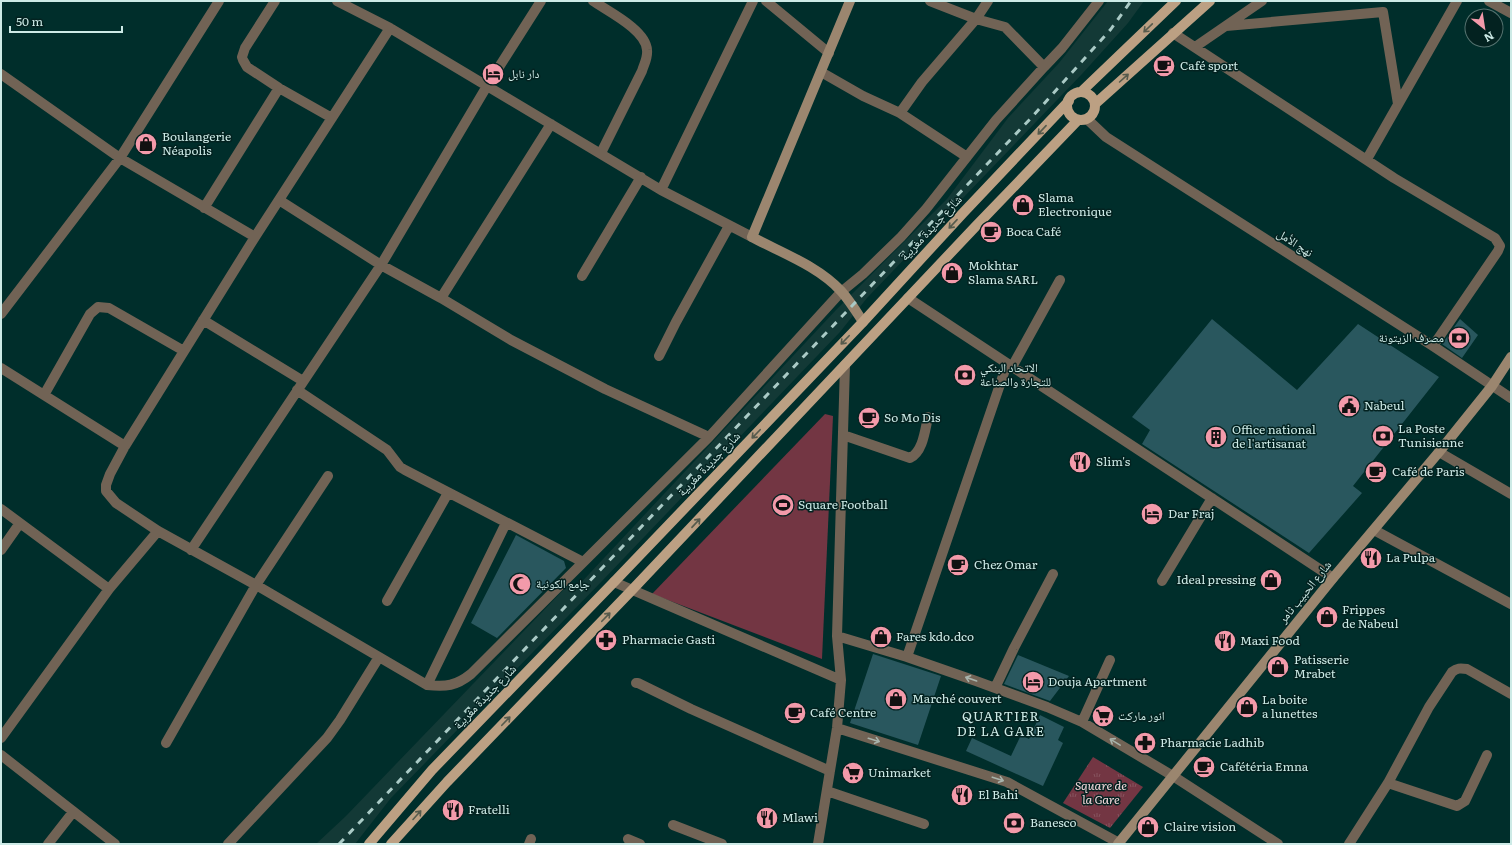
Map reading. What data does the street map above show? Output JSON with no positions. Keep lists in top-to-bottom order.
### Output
{
  "streets": {
    "main road": ["شارع جديدة مغربية", "شارع الحبيب ثامر"],
    "street": ["نهج الأمل"]
  },
  "crossings": [
    ["شارع جديدة مغربية", "نهج الأمل"],
    ["نهج الأمل", "شارع الحبيب ثامر"]
  ],
  "districts": ["QUARTIER DE LA GARE"],
  "parks": ["Square de la Gare"],
  "places": {
    "cafe": [
      "Café sport",
      "Boca Café",
      "So Mo Dis",
      "Café de Paris",
      "Chez Omar",
      "Café Centre",
      "Cafétéria Emna"
    ],
    "hotel": ["دار نابل", "Dar Fraj", "Douja Apartment"],
    "shop": [
      "Boulangerie Néapolis",
      "Slama Electronique",
      "Mokhtar Slama SARL",
      "Ideal pressing",
      "Frippes de Nabeul",
      "Fares kdo.dco",
      "Patisserie Mrabet",
      "Marché couvert",
      "La boite a lunettes",
      "Claire vision"
    ],
    "bank": [
      "مصرف الزيتونة",
      "الاتحاد البنكي للتجارة والصناعة",
      "La Poste Tunisienne",
      "Banesco"
    ],
    "public building": ["Nabeul"],
    "building": ["Office national de l'artisanat"],
    "restaurant": [
      "Slim's",
      "La Pulpa",
      "Maxi Food",
      "El Bahi",
      "Fratelli",
      "Mlawi"
    ],
    "sports": ["Square Football"],
    "mosque": ["جامع الكونية"],
    "pharmacy": ["Pharmacie Gasti", "Pharmacie Ladhib"],
    "supermarket": ["انور ماركت", "Unimarket"]
  },
  "scale_bar": "50 m",
  "north": "bottom right"
}
